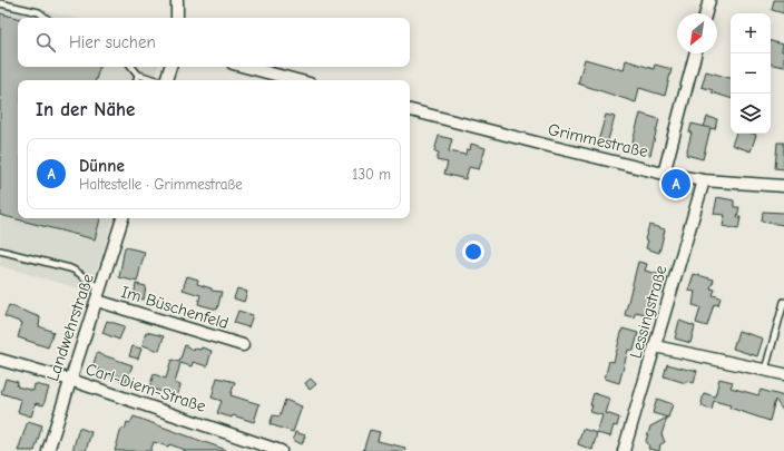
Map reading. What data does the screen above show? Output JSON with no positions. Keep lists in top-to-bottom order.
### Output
{
  "streets": {
    "street": [
      "Grimmestraße",
      "Im Büschenfeld",
      "Lessingstraße",
      "Landwehrstraße",
      "Carl-Diem-Straße"
    ]
  },
  "crossings": [
    ["Grimmestraße", "Lessingstraße"],
    ["Im Büschenfeld", "Landwehrstraße"],
    ["Landwehrstraße", "Carl-Diem-Straße"]
  ],
  "north": "bottom left",
  "page": {
    "map_buttons": ["+", "−"],
    "search": "Hier suchen",
    "heading": "In der Nähe",
    "list": [
      {
        "mark": "A",
        "name": "Dünne",
        "note": "Haltestelle · Grimmestraße",
        "value": "130 m"
      }
    ],
    "pins": "A"
  }
}
